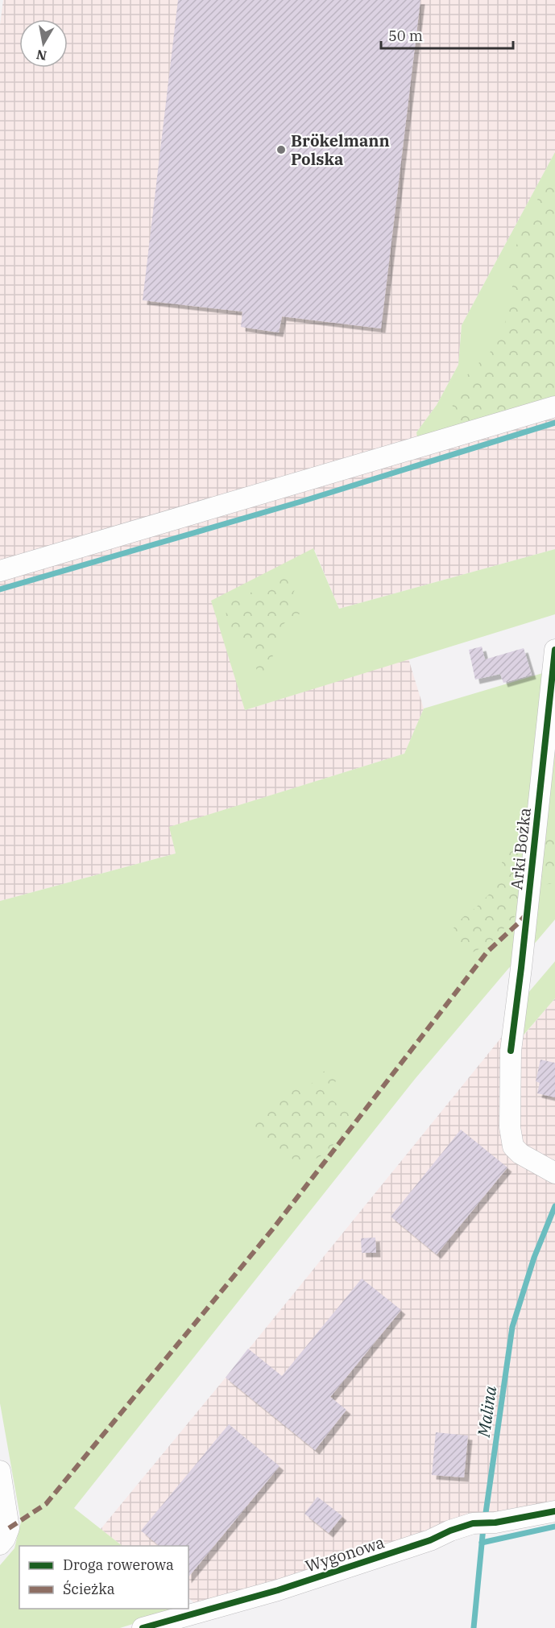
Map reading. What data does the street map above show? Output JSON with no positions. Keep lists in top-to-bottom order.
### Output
{
  "streets": {
    "street": ["Arki Bożka", "Wygonowa"]
  },
  "water": ["Malina"],
  "places": ["Brökelmann Polska"],
  "legend": ["Droga rowerowa", "Ścieżka"],
  "scale_bar": "50 m",
  "north": "bottom"
}
